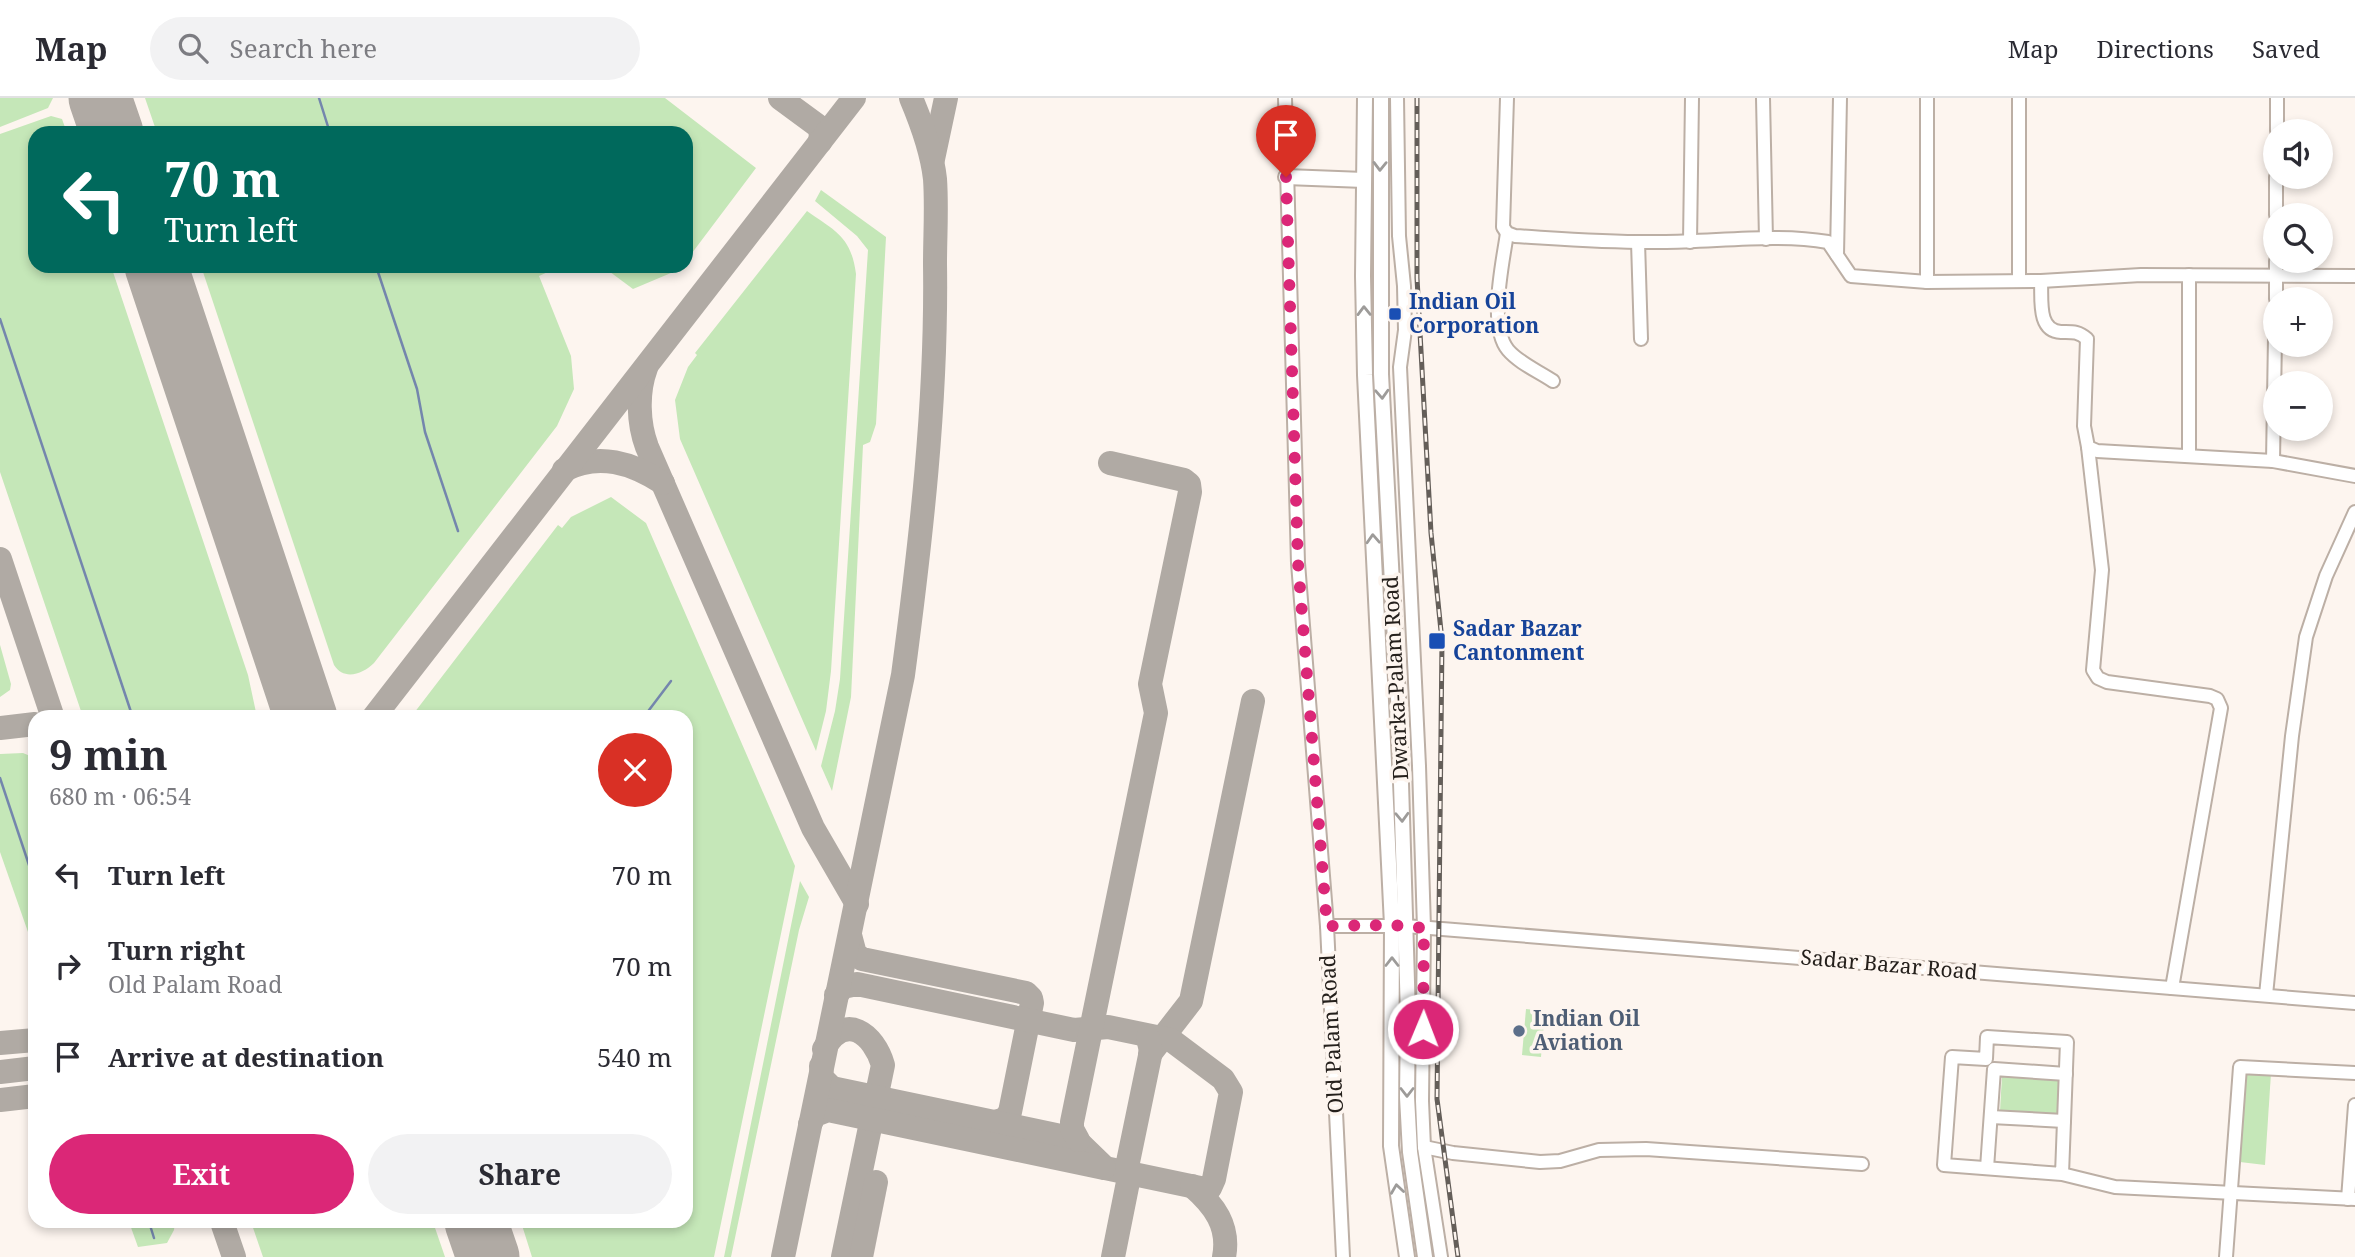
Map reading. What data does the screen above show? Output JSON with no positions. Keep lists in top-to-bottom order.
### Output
{
  "streets": {
    "main road": ["Dwarka-Palam Road"],
    "street": ["Sadar Bazar Road", "Old Palam Road"]
  },
  "crossings": [
    ["Dwarka-Palam Road", "Sadar Bazar Road"],
    ["Sadar Bazar Road", "Old Palam Road"]
  ],
  "places": {
    "transit": ["Indian Oil Corporation", "Sadar Bazar Cantonment"],
    "other": ["Indian Oil Aviation"]
  },
  "page": {
    "header": "Map",
    "search": "Search here",
    "nav": ["Map", "Directions", "Saved"],
    "map_buttons": ["+", "−"],
    "turn": ["70 m", "Turn left"],
    "heading": ["9 min", "680 m · 06:54"],
    "list": [
      {
        "name": "Turn left",
        "value": "70 m"
      },
      {
        "name": "Turn right",
        "note": "Old Palam Road",
        "value": "70 m"
      },
      {
        "name": "Arrive at destination",
        "value": "540 m"
      }
    ],
    "buttons": ["Exit", "Share"]
  }
}
